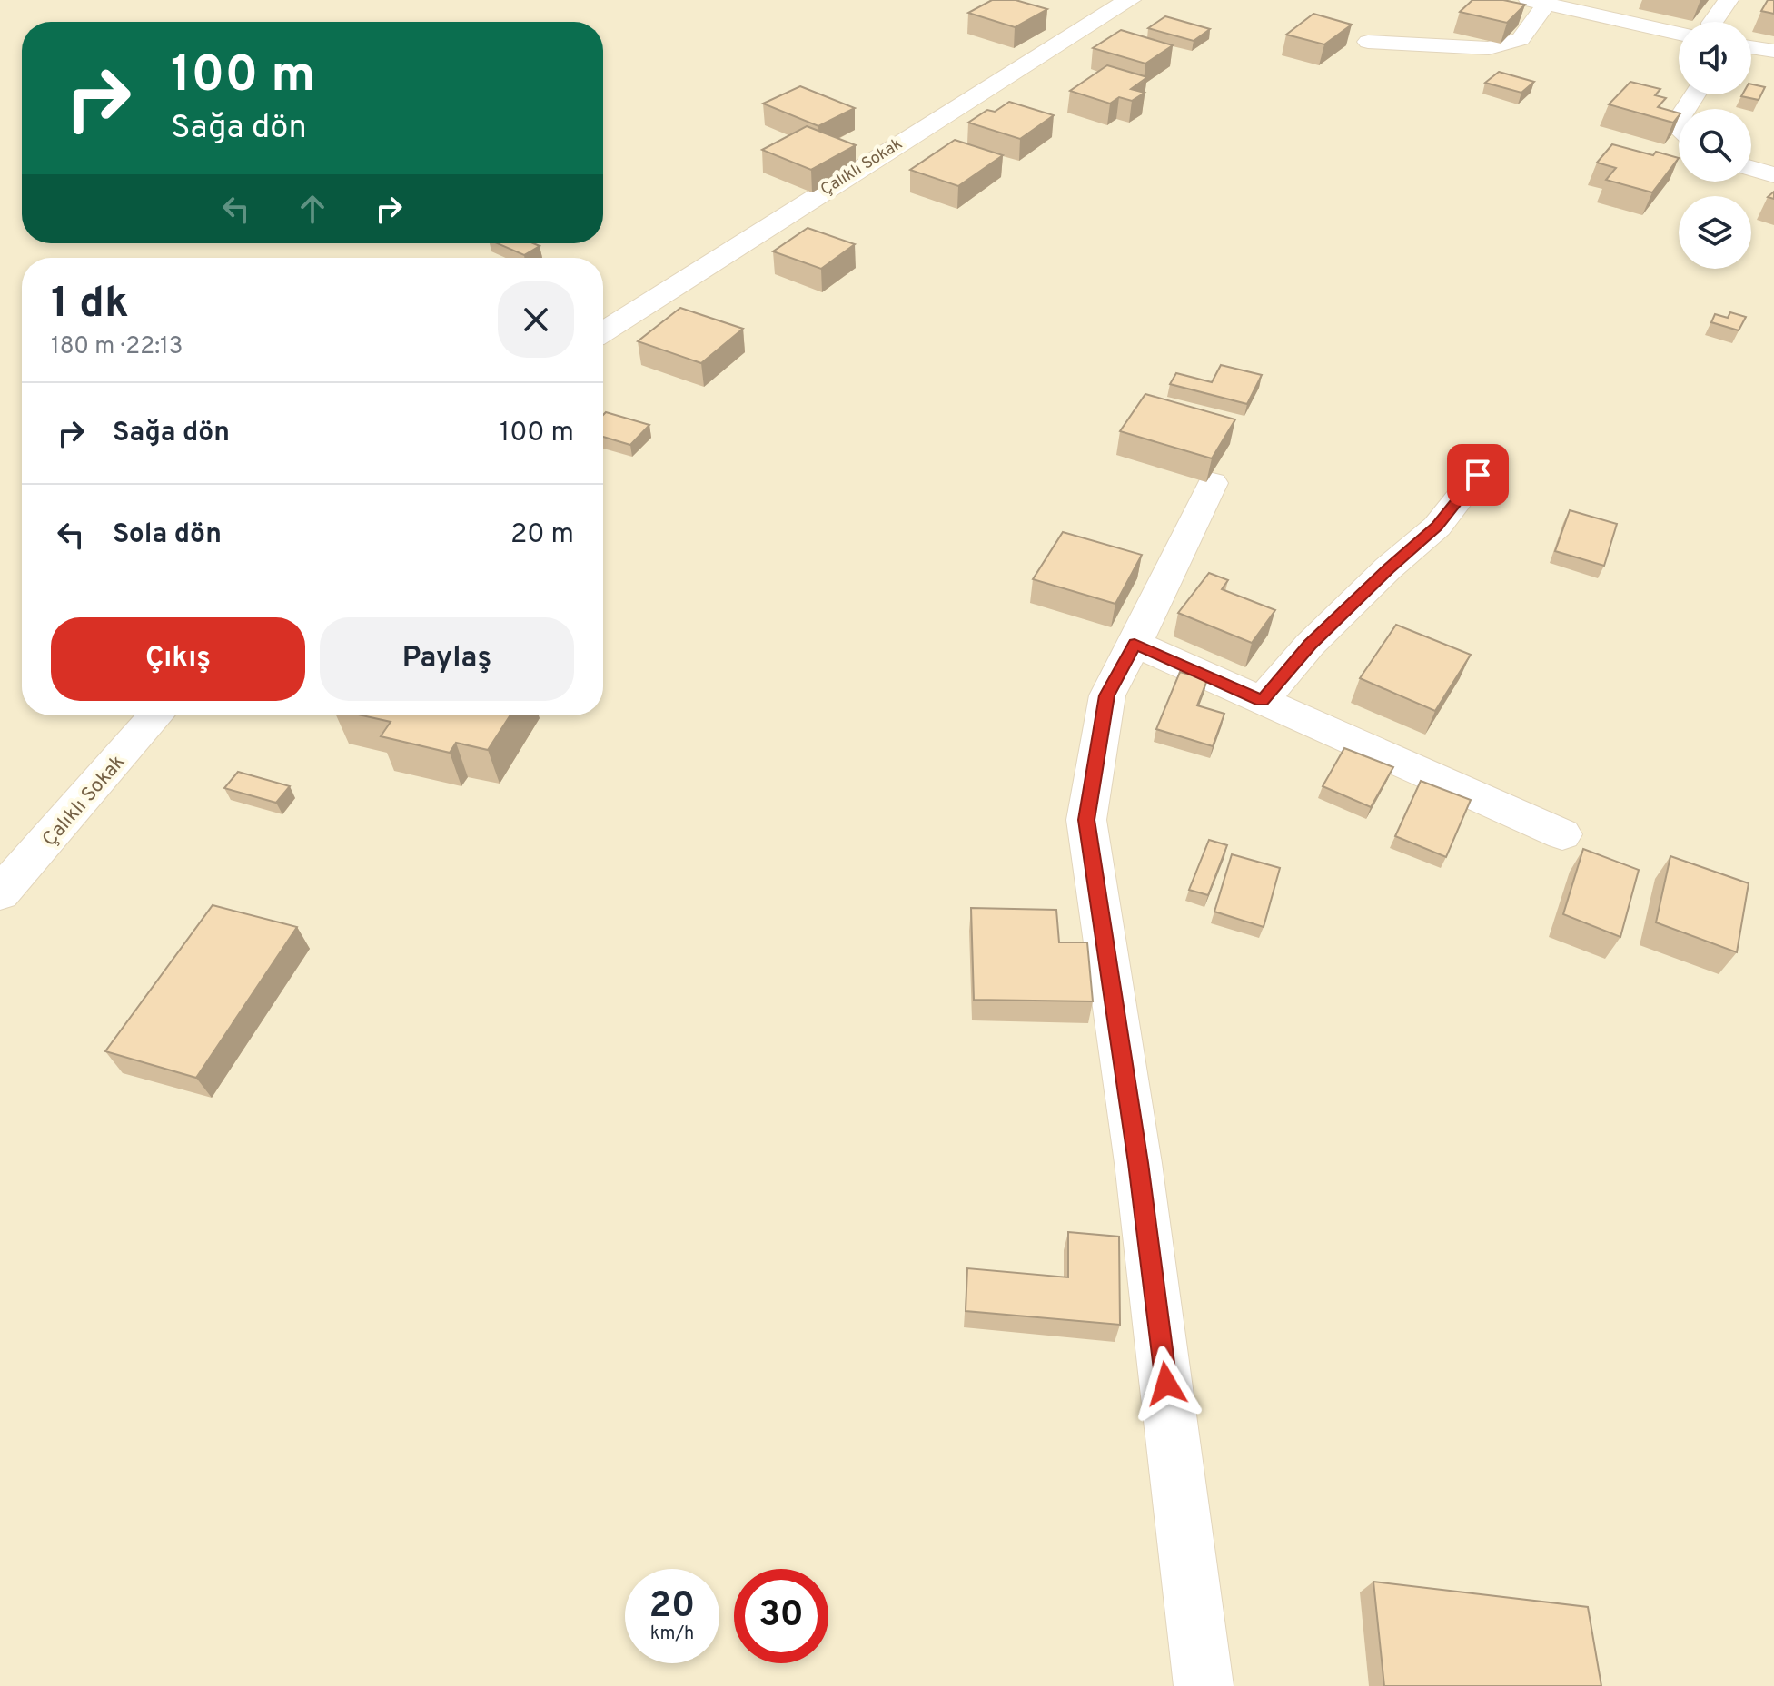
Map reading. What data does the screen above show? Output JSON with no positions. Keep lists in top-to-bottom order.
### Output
{
  "streets": {
    "street": ["Çalıklı Sokak"]
  },
  "page": {
    "turn": ["100 m", "Sağa dön"],
    "heading": ["1 dk", "180 m · 22:13"],
    "list": [
      {
        "name": "Sağa dön",
        "value": "100 m"
      },
      {
        "name": "Sola dön",
        "value": "20 m"
      }
    ],
    "buttons": ["Çıkış", "Paylaş"],
    "speed": "20 km/h",
    "limit": "30"
  }
}
